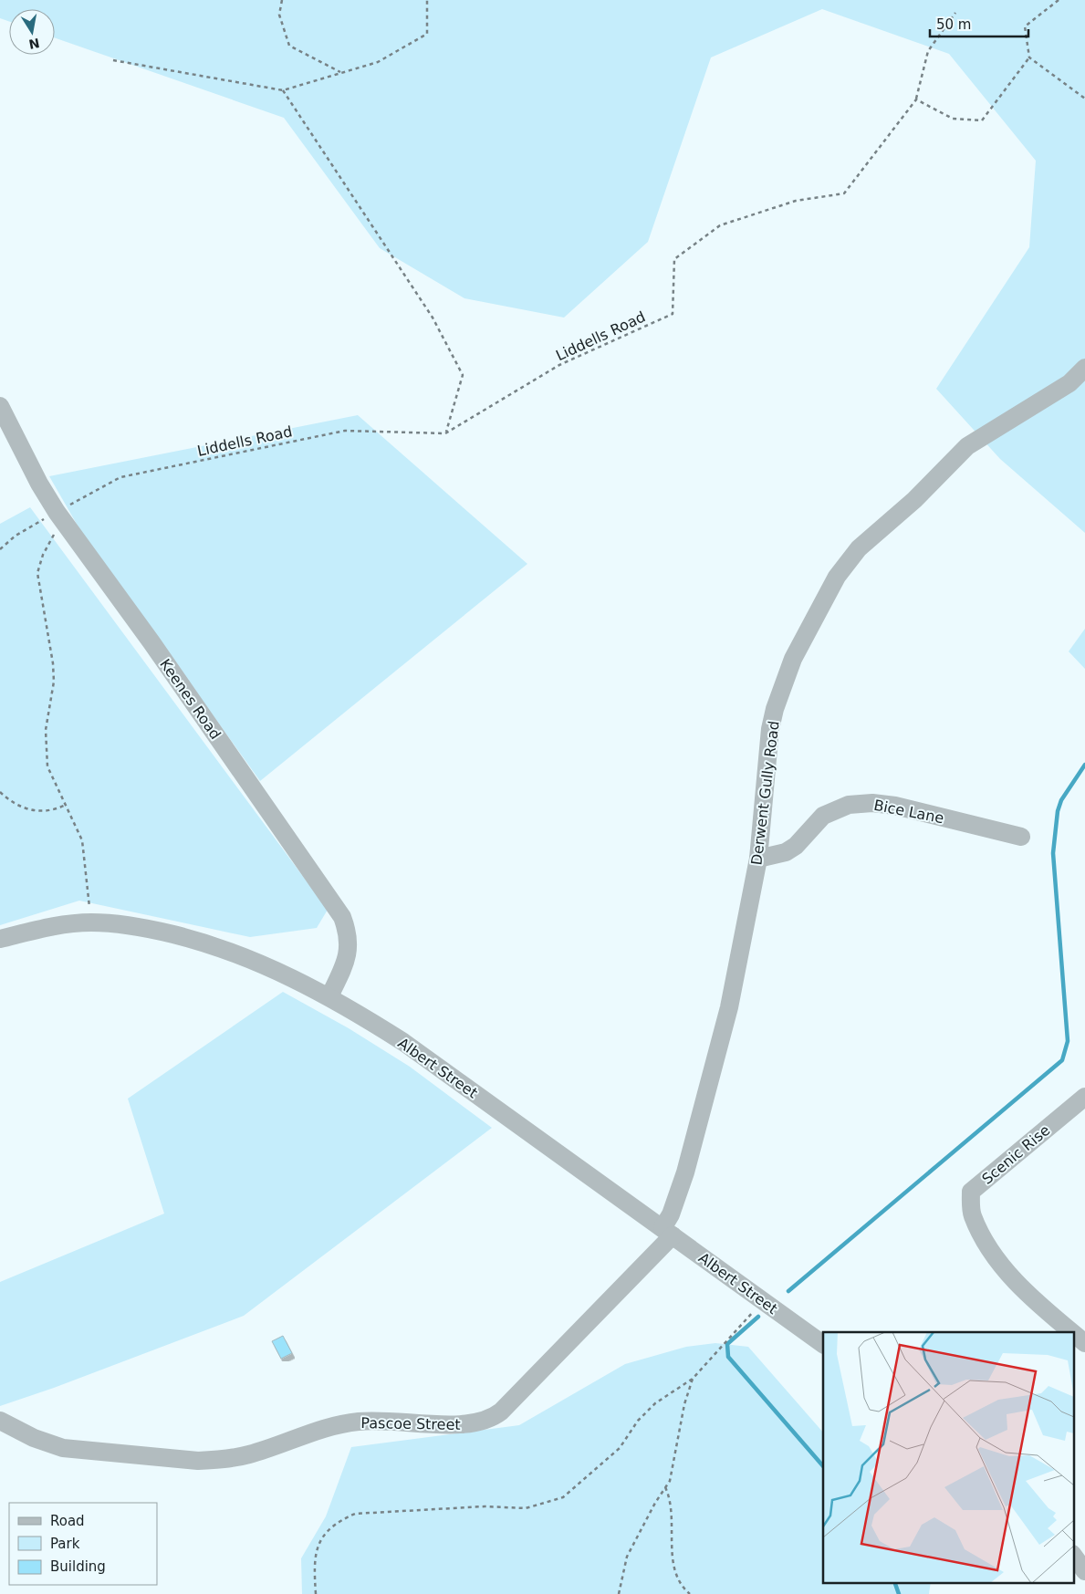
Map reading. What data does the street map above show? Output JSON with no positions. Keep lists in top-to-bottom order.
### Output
{
  "streets": {
    "street": [
      "Keenes Road",
      "Derwent Gully Road",
      "Bice Lane",
      "Albert Street",
      "Scenic Rise",
      "Pascoe Street"
    ],
    "path": ["Liddells Road"]
  },
  "crossings": [
    ["Liddells Road", "Keenes Road"],
    ["Keenes Road", "Albert Street"],
    ["Derwent Gully Road", "Bice Lane"],
    ["Derwent Gully Road", "Albert Street"],
    ["Derwent Gully Road", "Pascoe Street"],
    ["Albert Street", "Pascoe Street"]
  ],
  "legend": ["Road", "Park", "Building"],
  "scale_bar": "50 m",
  "north": "bottom"
}
